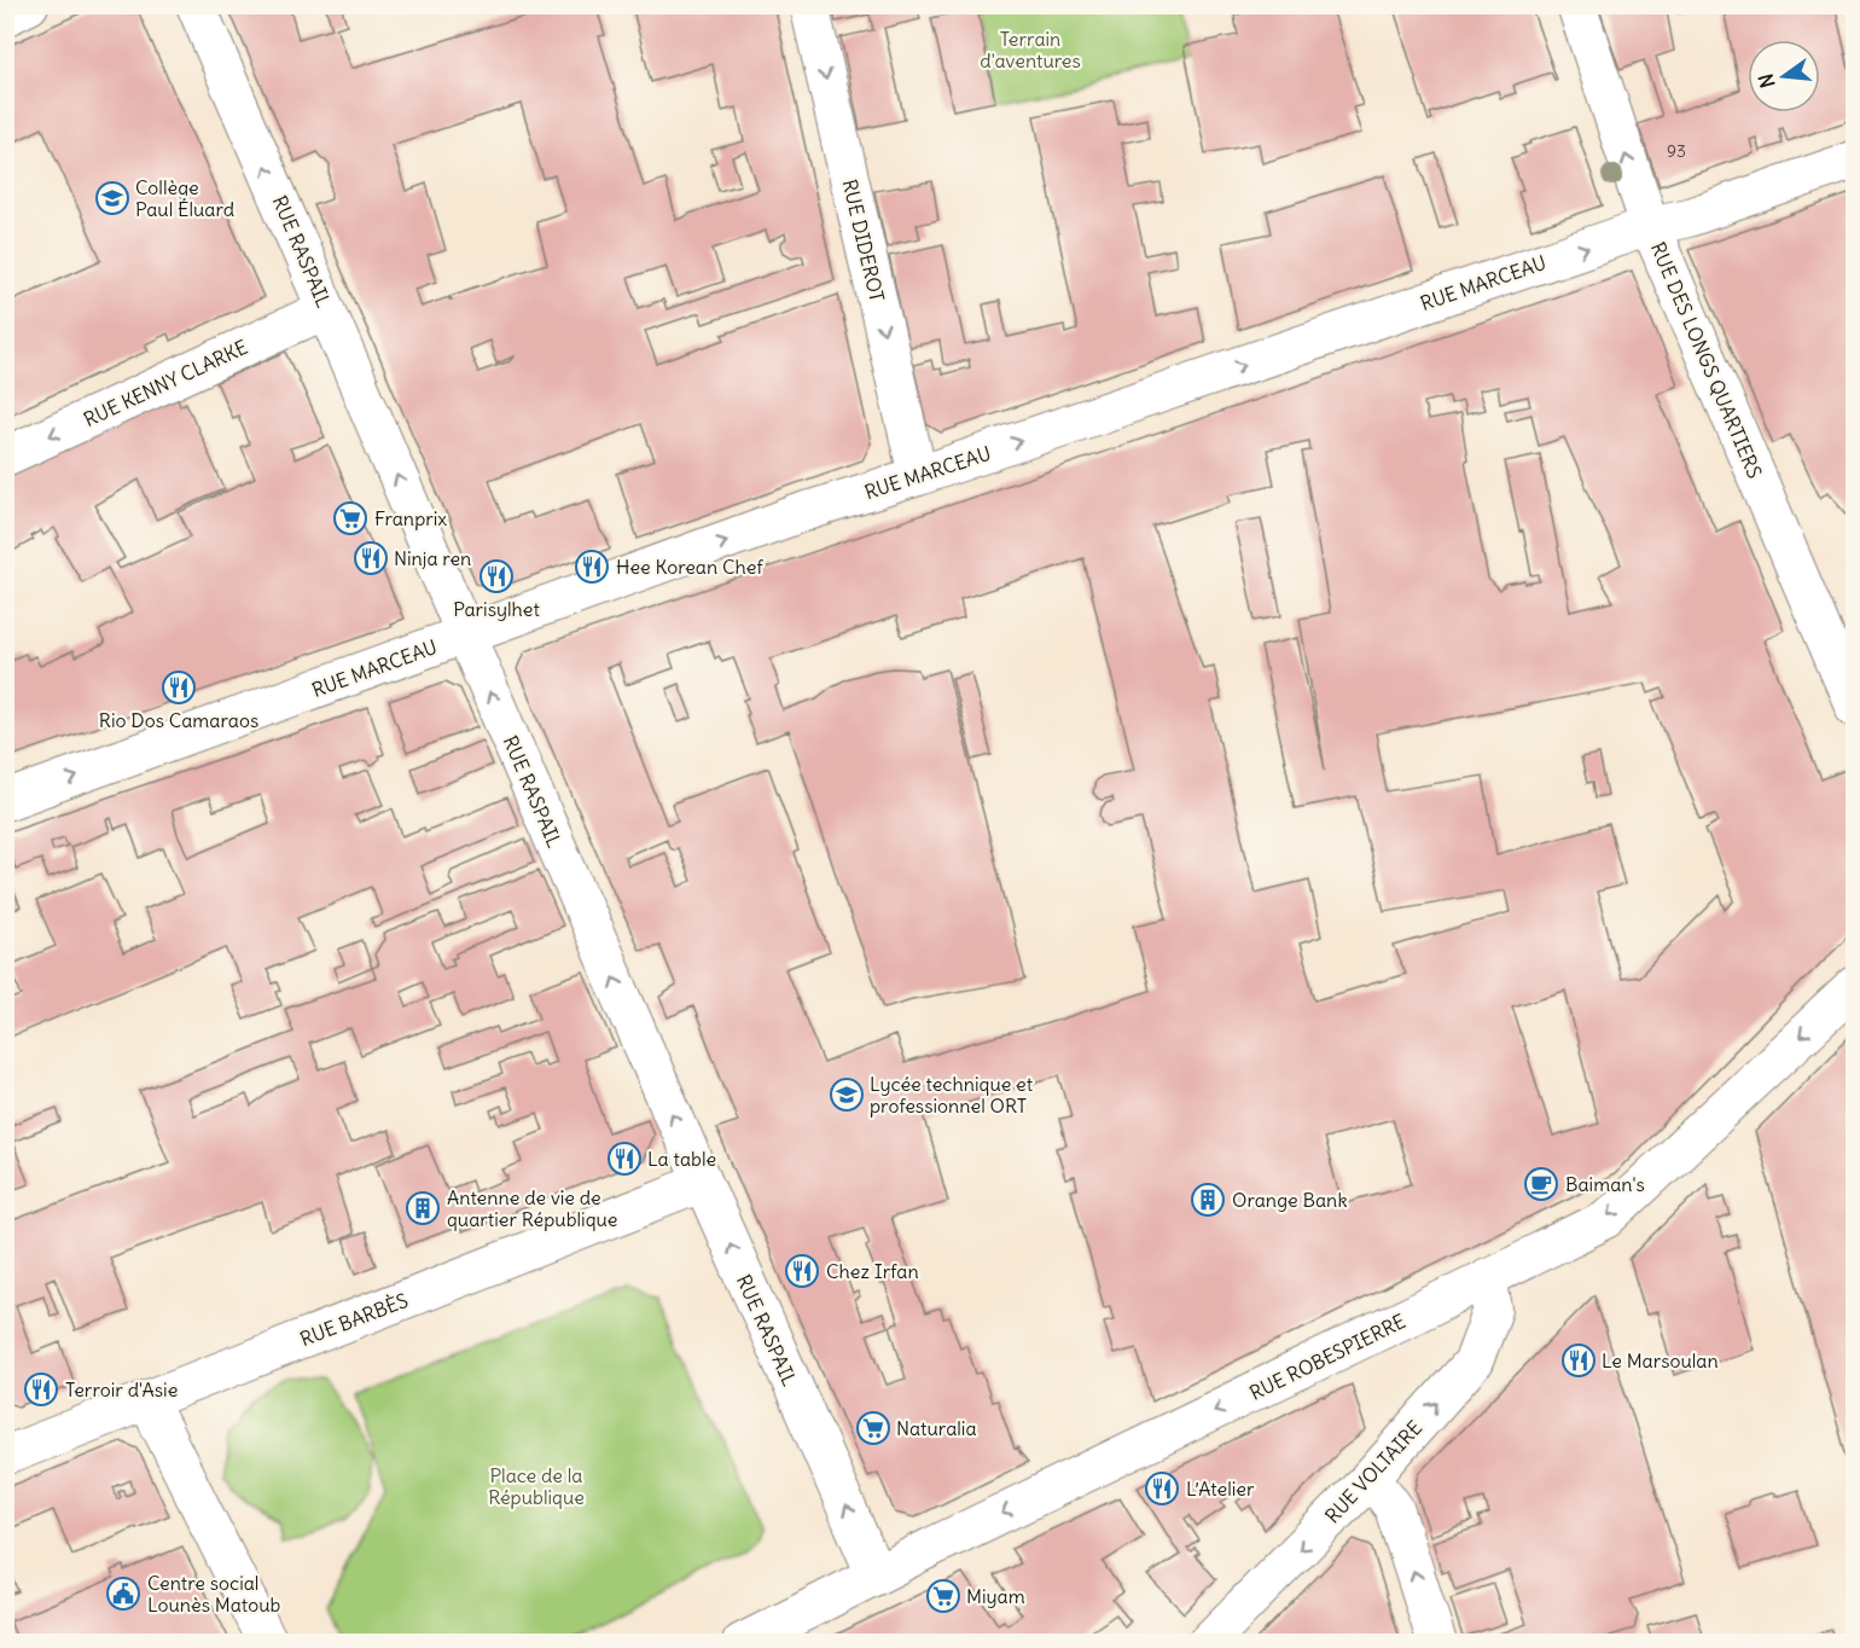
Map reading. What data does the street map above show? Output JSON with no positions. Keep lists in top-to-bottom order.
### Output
{
  "streets": {
    "street": [
      "RUE DIDEROT",
      "RUE RASPAIL",
      "RUE MARCEAU",
      "RUE DES LONGS QUARTIERS",
      "RUE KENNY CLARKE",
      "RUE BARBÈS",
      "RUE ROBESPIERRE",
      "RUE VOLTAIRE"
    ]
  },
  "crossings": [
    ["RUE DIDEROT", "RUE MARCEAU"],
    ["RUE RASPAIL", "RUE MARCEAU"],
    ["RUE RASPAIL", "RUE KENNY CLARKE"],
    ["RUE RASPAIL", "RUE BARBÈS"],
    ["RUE RASPAIL", "RUE ROBESPIERRE"],
    ["RUE MARCEAU", "RUE DES LONGS QUARTIERS"],
    ["RUE ROBESPIERRE", "RUE VOLTAIRE"]
  ],
  "one_way": [
    "RUE DIDEROT",
    "RUE RASPAIL",
    "RUE MARCEAU",
    "RUE KENNY CLARKE",
    "RUE ROBESPIERRE"
  ],
  "parks": ["Terrain d'aventures", "Place de la République"],
  "places": {
    "school or university": ["Collège Paul Éluard", "Lycée technique et professionnel ORT"],
    "supermarket": ["Franprix", "Naturalia", "Miyam"],
    "restaurant": [
      "Ninja ren",
      "Hee Korean Chef",
      "Parisylhet",
      "Rio Dos Camaraos",
      "La table",
      "Chez Irfan",
      "Le Marsoulan",
      "Terroir d'Asie",
      "L’Atelier"
    ],
    "cafe": ["Baiman's"],
    "building": ["Orange Bank", "Antenne de vie de quartier République"],
    "public building": ["Centre social Lounès Matoub"]
  },
  "house_numbers": ["93"],
  "north": "left"
}
